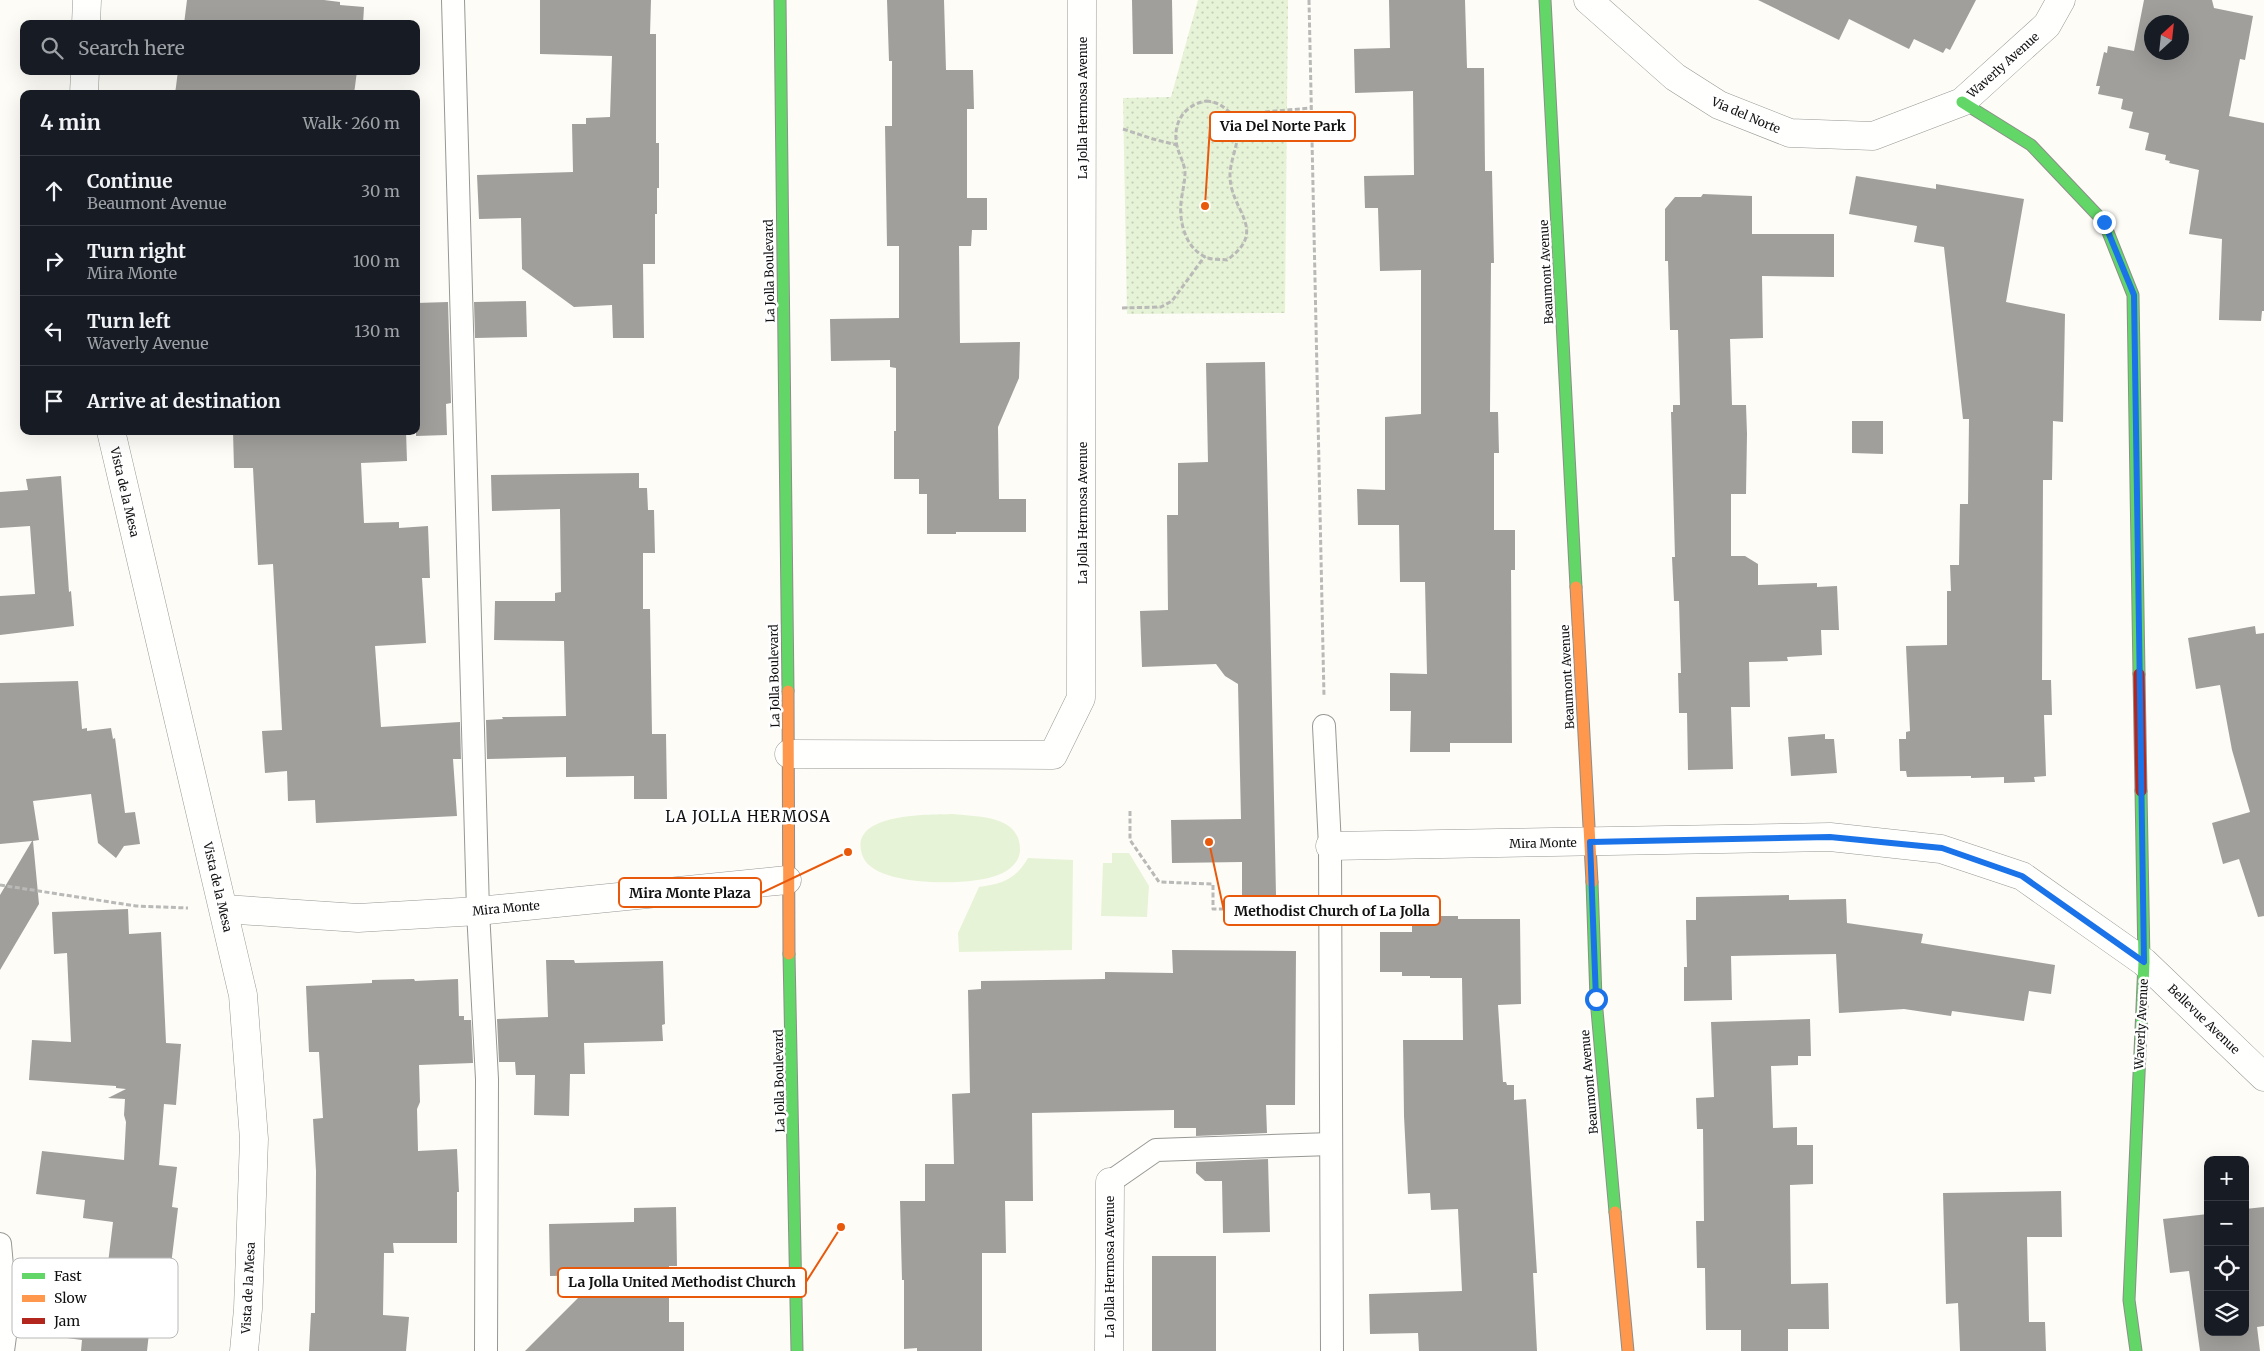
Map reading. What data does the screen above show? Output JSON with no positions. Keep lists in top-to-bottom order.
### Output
{
  "streets": {
    "street": [
      "Waverly Avenue",
      "La Jolla Hermosa Avenue",
      "Via del Norte",
      "La Jolla Boulevard",
      "Beaumont Avenue",
      "Vista de la Mesa",
      "Mira Monte",
      "Bellevue Avenue"
    ]
  },
  "crossings": [
    ["Waverly Avenue", "Via del Norte"],
    ["Waverly Avenue", "Mira Monte"],
    ["Waverly Avenue", "Bellevue Avenue"],
    ["La Jolla Hermosa Avenue", "La Jolla Boulevard"],
    ["La Jolla Boulevard", "Mira Monte"],
    ["Beaumont Avenue", "Mira Monte"],
    ["Vista de la Mesa", "Mira Monte"],
    ["Mira Monte", "Bellevue Avenue"]
  ],
  "districts": ["LA JOLLA HERMOSA"],
  "places": [
    "Via Del Norte Park",
    "Methodist Church of La Jolla",
    "Mira Monte Plaza",
    "La Jolla United Methodist Church"
  ],
  "legend": ["Fast", "Slow", "Jam"],
  "north": "top right",
  "page": {
    "search": "Search here",
    "heading": ["4 min", "Walk · 260 m"],
    "list": [
      ["Continue", "Beaumont Avenue", "30 m"],
      ["Turn right", "Mira Monte", "100 m"],
      ["Turn left", "Waverly Avenue", "130 m"],
      "Arrive at destination"
    ],
    "map_buttons": ["+", "−"]
  }
}
